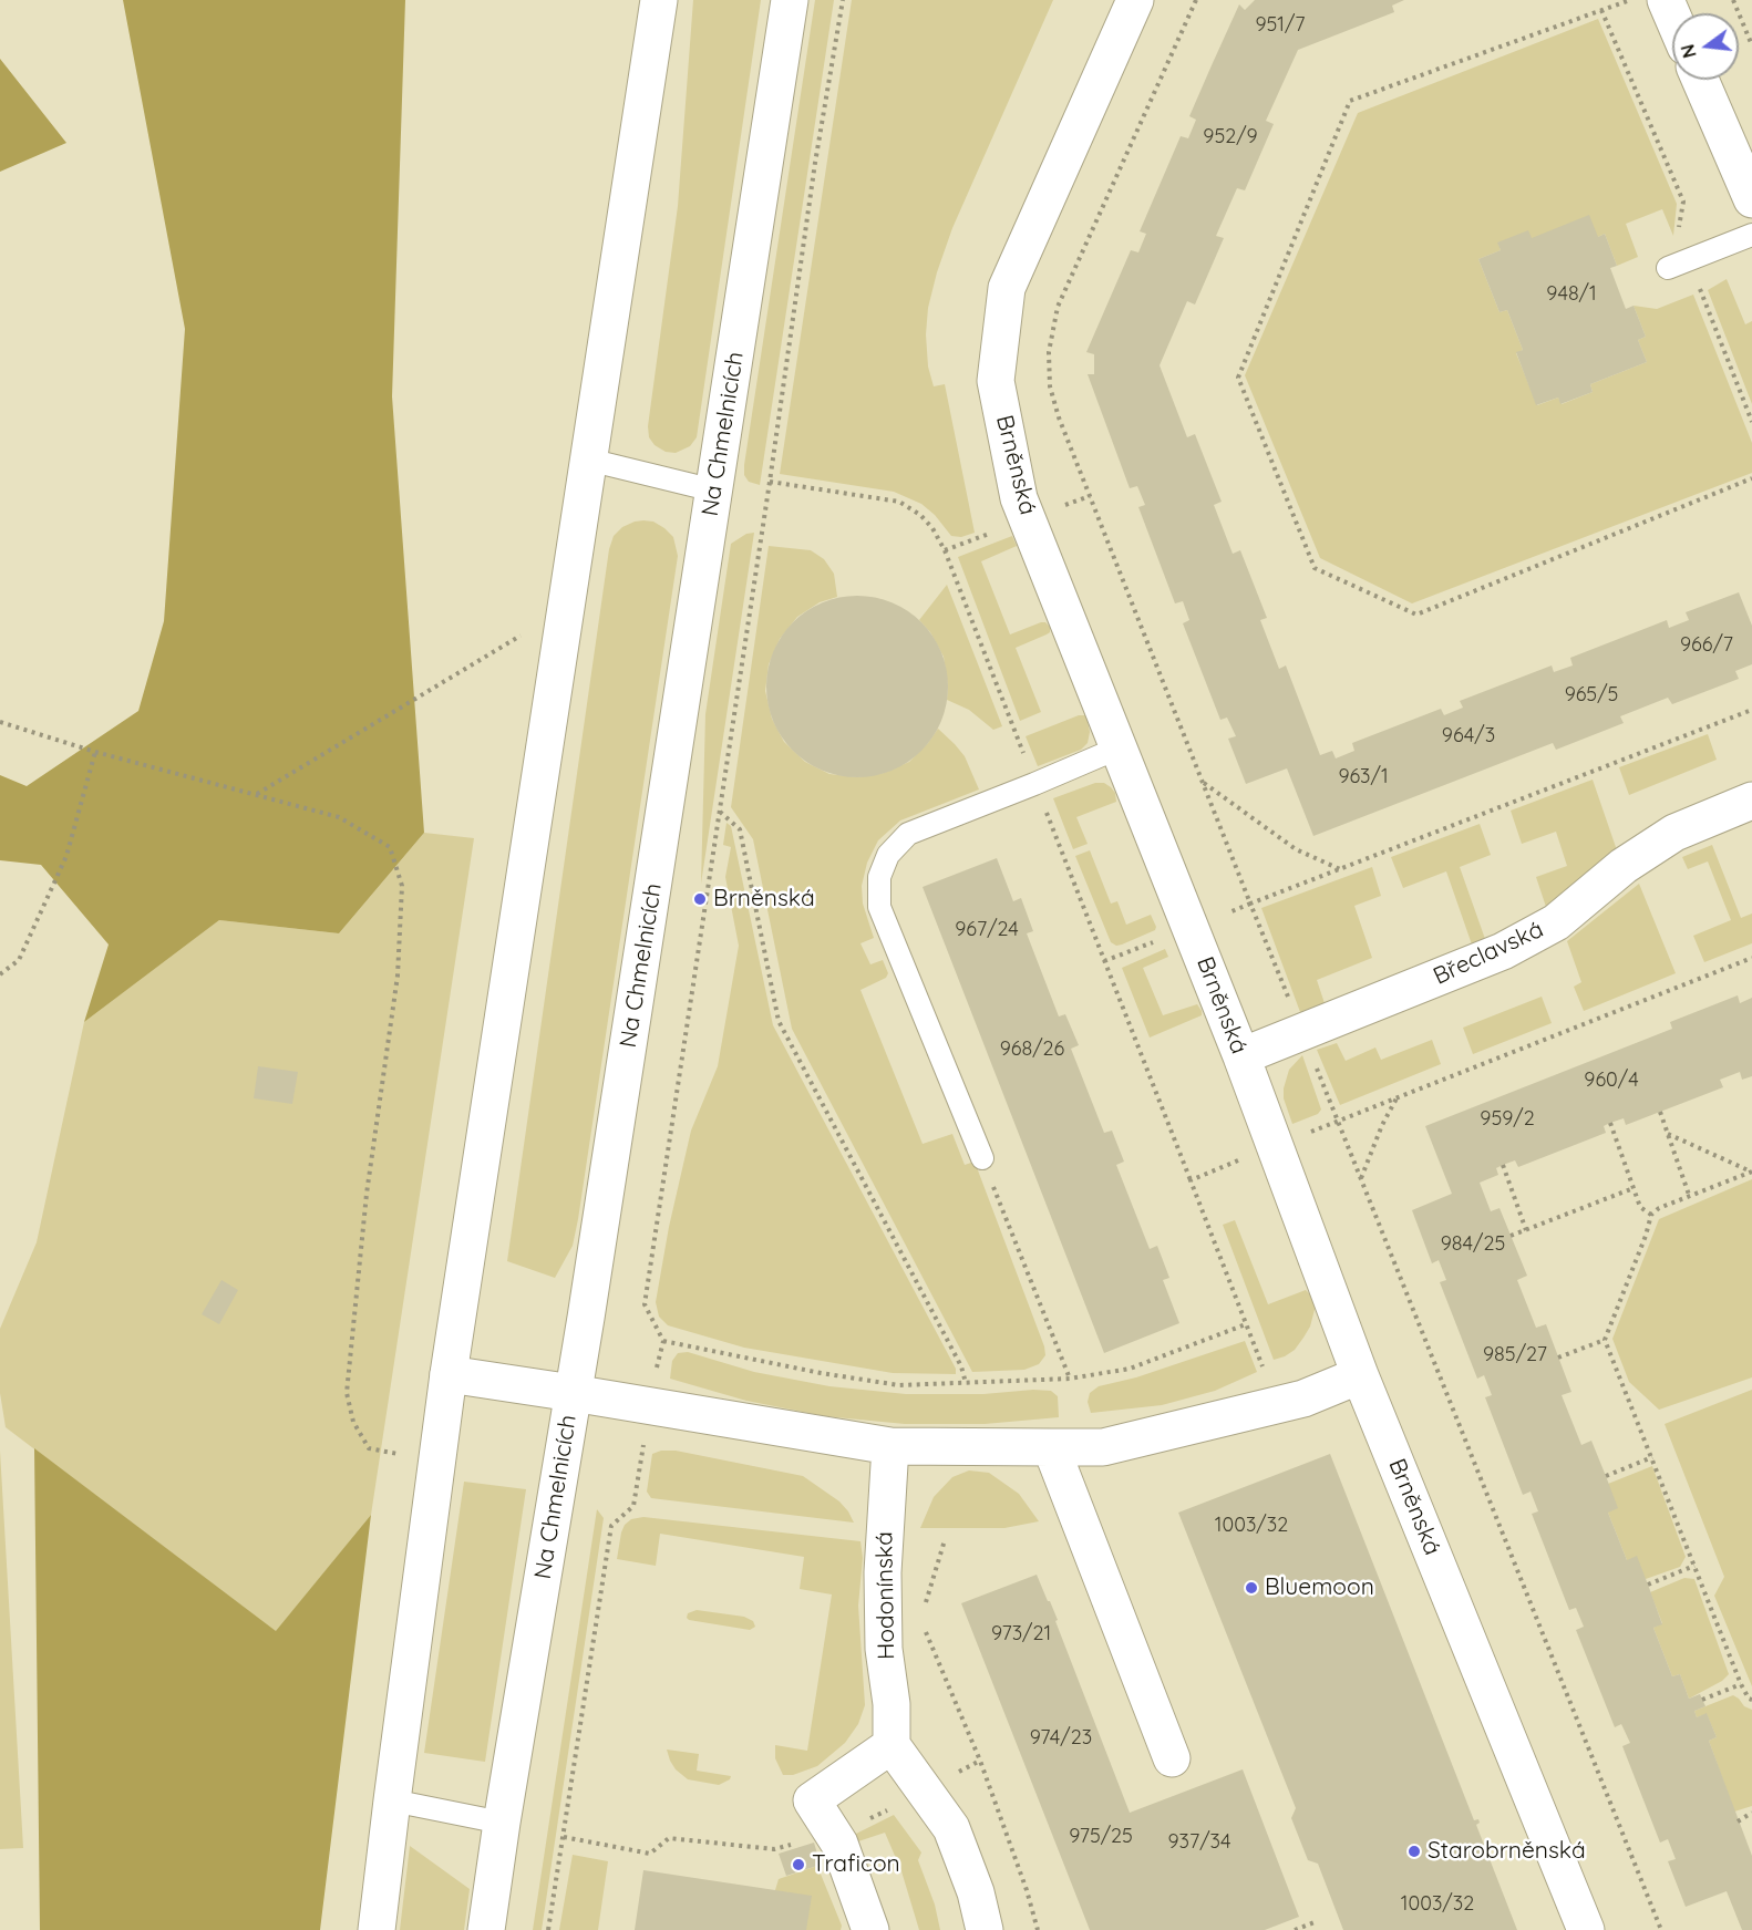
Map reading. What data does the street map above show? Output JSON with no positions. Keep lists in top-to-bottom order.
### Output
{
  "streets": {
    "street": [
      "Na Chmelnicích",
      "Brněnská",
      "Břeclavská",
      "Hodonínská"
    ]
  },
  "crossings": [
    ["Brněnská", "Břeclavská"]
  ],
  "places": [
    "Brněnská",
    "Bluemoon",
    "Starobrněnská",
    "Traficon"
  ],
  "house_numbers": [
    "951/7",
    "952/9",
    "948/1",
    "966/7",
    "965/5",
    "964/3",
    "963/1",
    "967/24",
    "968/26",
    "960/4",
    "959/2",
    "984/25",
    "985/27",
    "1003/32",
    "973/21",
    "974/23",
    "975/25",
    "937/34",
    "1003/32"
  ],
  "north": "left"
}
